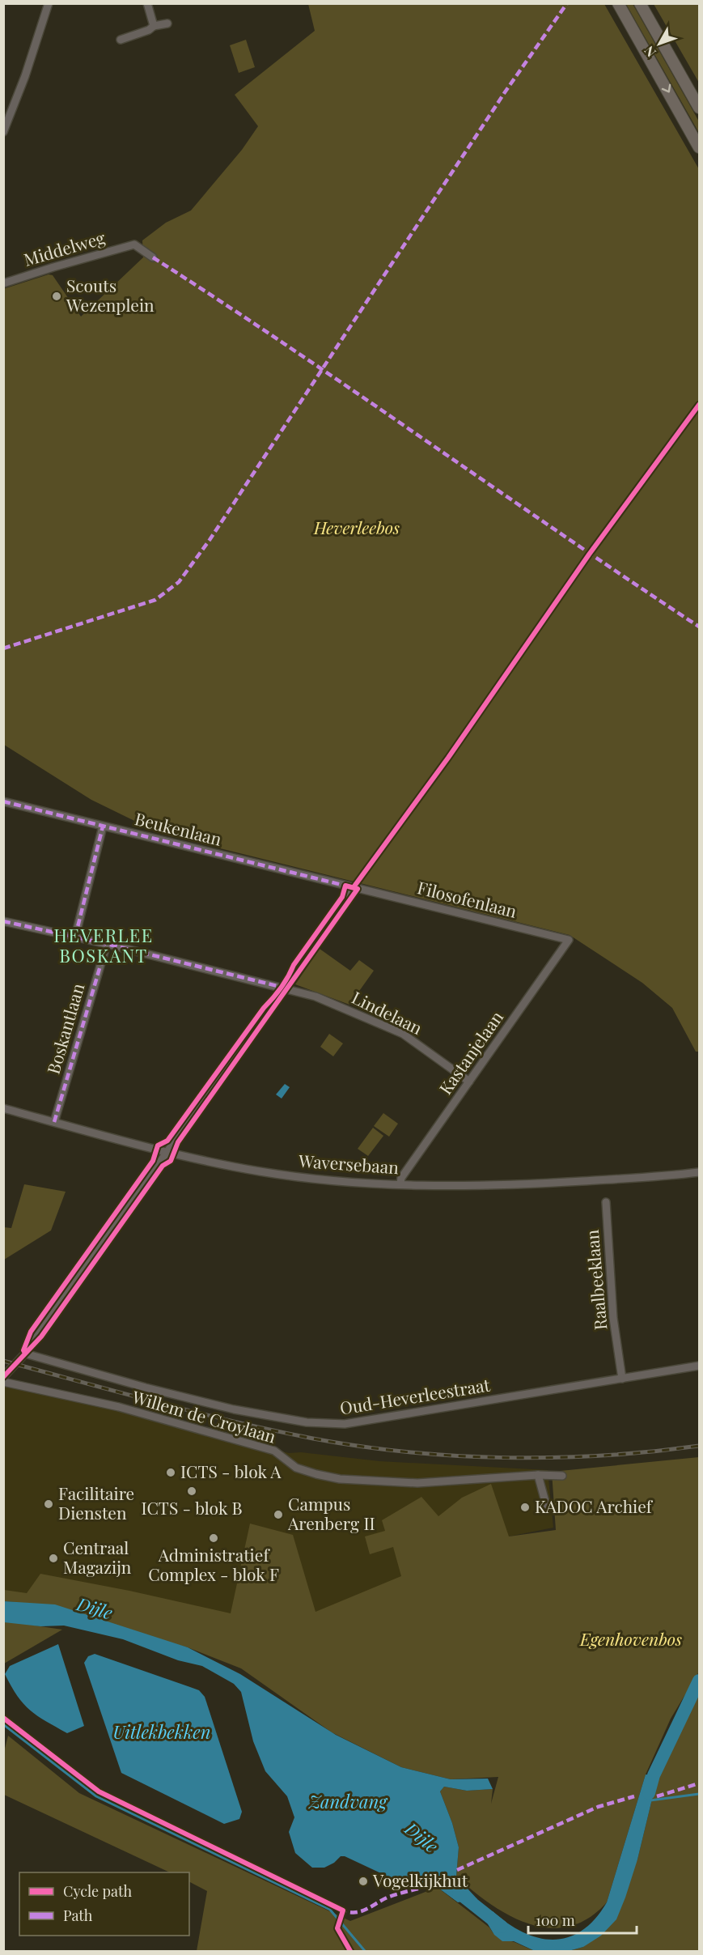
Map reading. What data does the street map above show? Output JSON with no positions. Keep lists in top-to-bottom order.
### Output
{
  "streets": {
    "street": [
      "Middelweg",
      "Beukenlaan",
      "Filosofenlaan",
      "Lindelaan",
      "Boskantlaan",
      "Kastanjelaan",
      "Waversebaan",
      "Raalbeeklaan",
      "Oud-Heverleestraat",
      "Willem de Croylaan"
    ]
  },
  "crossings": [
    ["Beukenlaan", "Filosofenlaan"],
    ["Filosofenlaan", "Kastanjelaan"],
    ["Lindelaan", "Boskantlaan"],
    ["Lindelaan", "Kastanjelaan"],
    ["Boskantlaan", "Waversebaan"],
    ["Kastanjelaan", "Waversebaan"],
    ["Raalbeeklaan", "Oud-Heverleestraat"]
  ],
  "districts": ["HEVERLEE BOSKANT"],
  "water": ["Dijle", "Uitlekbekken", "Zandvang"],
  "parks": ["Heverleebos", "Egenhovenbos"],
  "places": [
    "Scouts Wezenplein",
    "ICTS - blok A",
    "ICTS - blok B",
    "Facilitaire Diensten",
    "KADOC Archief",
    "Campus Arenberg II",
    "Administratief Complex - blok F",
    "Centraal Magazijn",
    "Vogelkijkhut"
  ],
  "legend": ["Cycle path", "Path"],
  "scale_bar": "100 m",
  "north": "bottom left"
}
